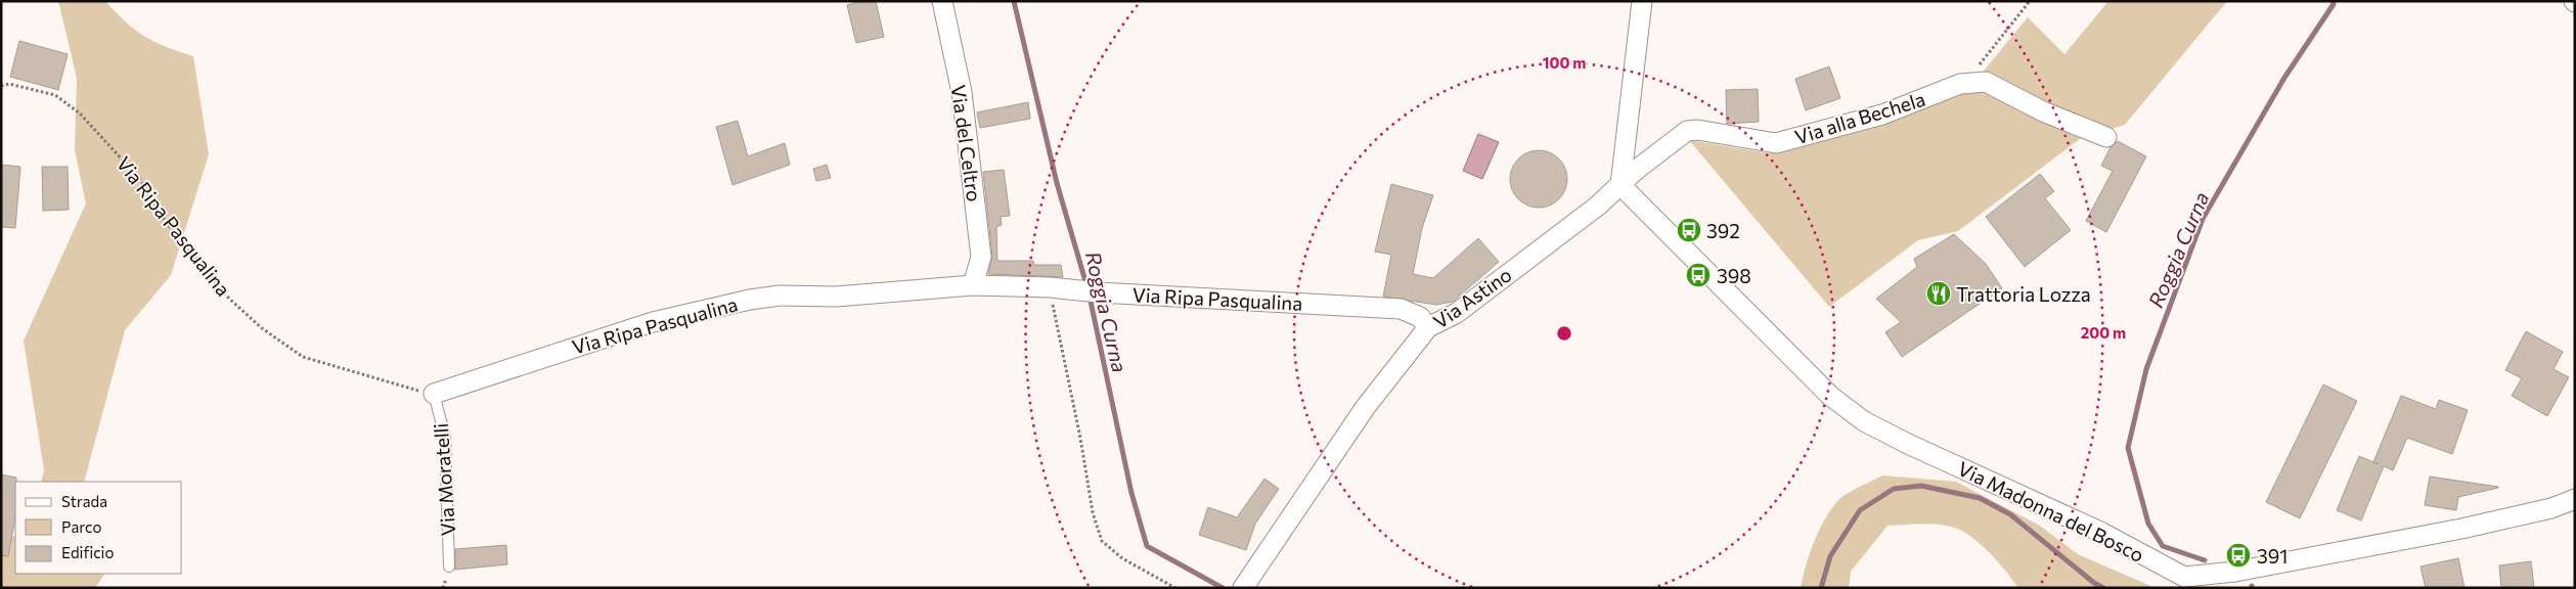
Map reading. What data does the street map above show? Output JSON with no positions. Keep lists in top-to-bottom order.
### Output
{
  "streets": {
    "street": [
      "Via alla Bechela",
      "Via del Celtro",
      "Via Ripa Pasqualina",
      "Via Astino",
      "Via Madonna del Bosco"
    ],
    "lane": ["Via Moratelli"]
  },
  "crossings": [
    ["Via alla Bechela", "Via Astino"],
    ["Via alla Bechela", "Via Madonna del Bosco"],
    ["Via del Celtro", "Via Ripa Pasqualina"],
    ["Via Ripa Pasqualina", "Via Astino"],
    ["Via Ripa Pasqualina", "Via Moratelli"],
    ["Via Astino", "Via Madonna del Bosco"]
  ],
  "water": ["Roggia Curna"],
  "places": {
    "bus stop": ["392", "398", "391"],
    "restaurant": ["Trattoria Lozza"]
  },
  "legend": ["Strada", "Parco", "Edificio"],
  "rings": ["100 m", "200 m"]
}
